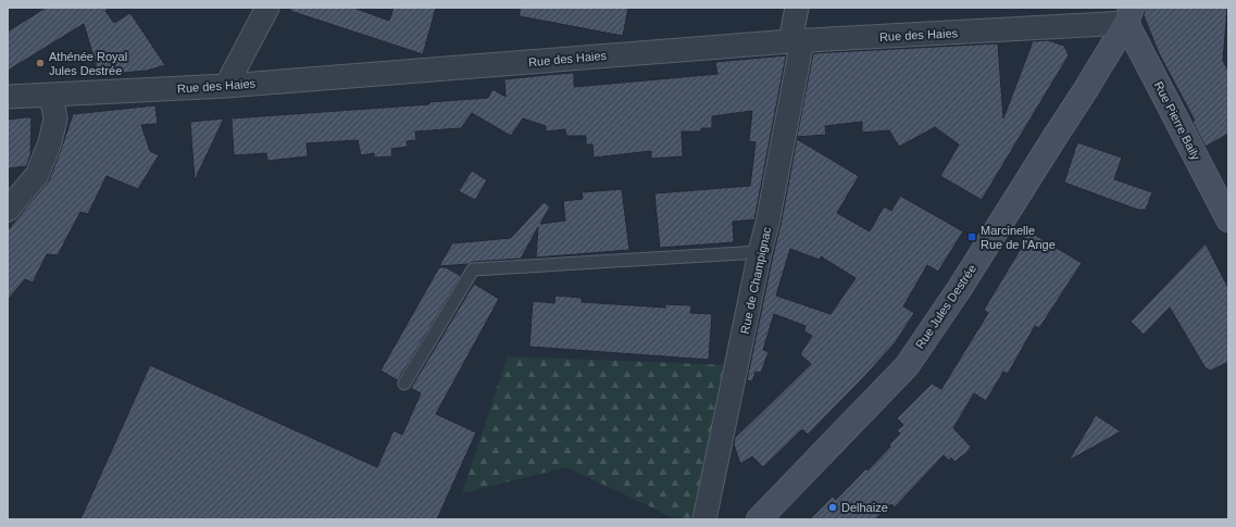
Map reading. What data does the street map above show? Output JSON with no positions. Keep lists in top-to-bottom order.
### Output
{
  "streets": {
    "street": [
      "Rue des Haies",
      "Rue Pierre Baily",
      "Rue de Champignac",
      "Rue Jules Destrée"
    ]
  },
  "crossings": [
    ["Rue des Haies", "Rue Pierre Baily"],
    ["Rue des Haies", "Rue de Champignac"],
    ["Rue des Haies", "Rue Jules Destrée"],
    ["Rue Pierre Baily", "Rue Jules Destrée"]
  ],
  "places": {
    "other": ["Athénée Royal Jules Destrée", "Delhaize"],
    "transit": ["Marcinelle Rue de l'Ange"]
  }
}
